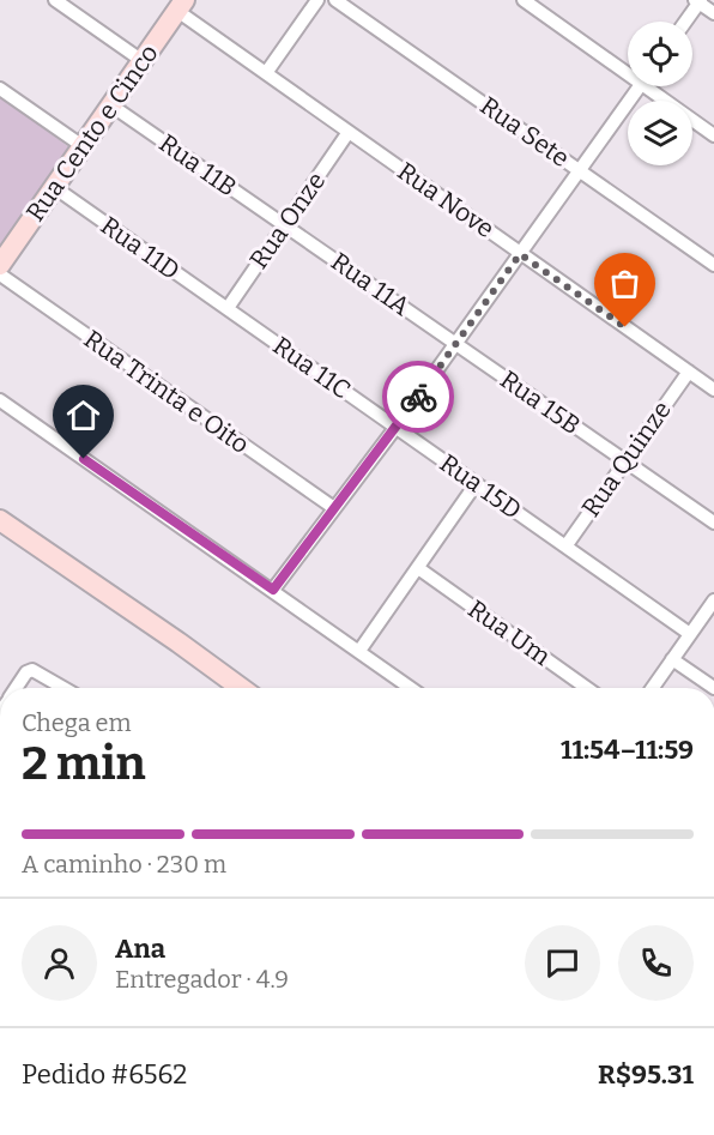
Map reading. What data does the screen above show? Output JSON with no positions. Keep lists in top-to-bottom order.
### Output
{
  "streets": {
    "street": [
      "Rua Sete",
      "Rua Cento e Cinco",
      "Rua 11B",
      "Rua Nove",
      "Rua Onze",
      "Rua 11D",
      "Rua 11A",
      "Rua 11C",
      "Rua Trinta e Oito",
      "Rua 15B",
      "Rua Quinze",
      "Rua 15D",
      "Rua Um"
    ]
  },
  "crossings": [
    ["Rua Cento e Cinco", "Rua 11B"],
    ["Rua Cento e Cinco", "Rua Nove"],
    ["Rua Cento e Cinco", "Rua 11D"],
    ["Rua 11B", "Rua Onze"],
    ["Rua 11B", "Rua 11A"],
    ["Rua Nove", "Rua Onze"],
    ["Rua Nove", "Rua Quinze"],
    ["Rua Onze", "Rua 11D"],
    ["Rua Onze", "Rua 11A"],
    ["Rua Onze", "Rua 11C"],
    ["Rua 11D", "Rua 11C"],
    ["Rua 11A", "Rua 15B"],
    ["Rua 11C", "Rua 15D"],
    ["Rua 15B", "Rua Quinze"],
    ["Rua Quinze", "Rua 15D"]
  ],
  "page": {
    "heading": ["2 min", "Chega em", "11:54–11:59"],
    "panel": [
      "Ana",
      "Entregador · 4.9",
      "Pedido #6562",
      "R$95.31"
    ],
    "bar": "A caminho · 230 m"
  }
}
